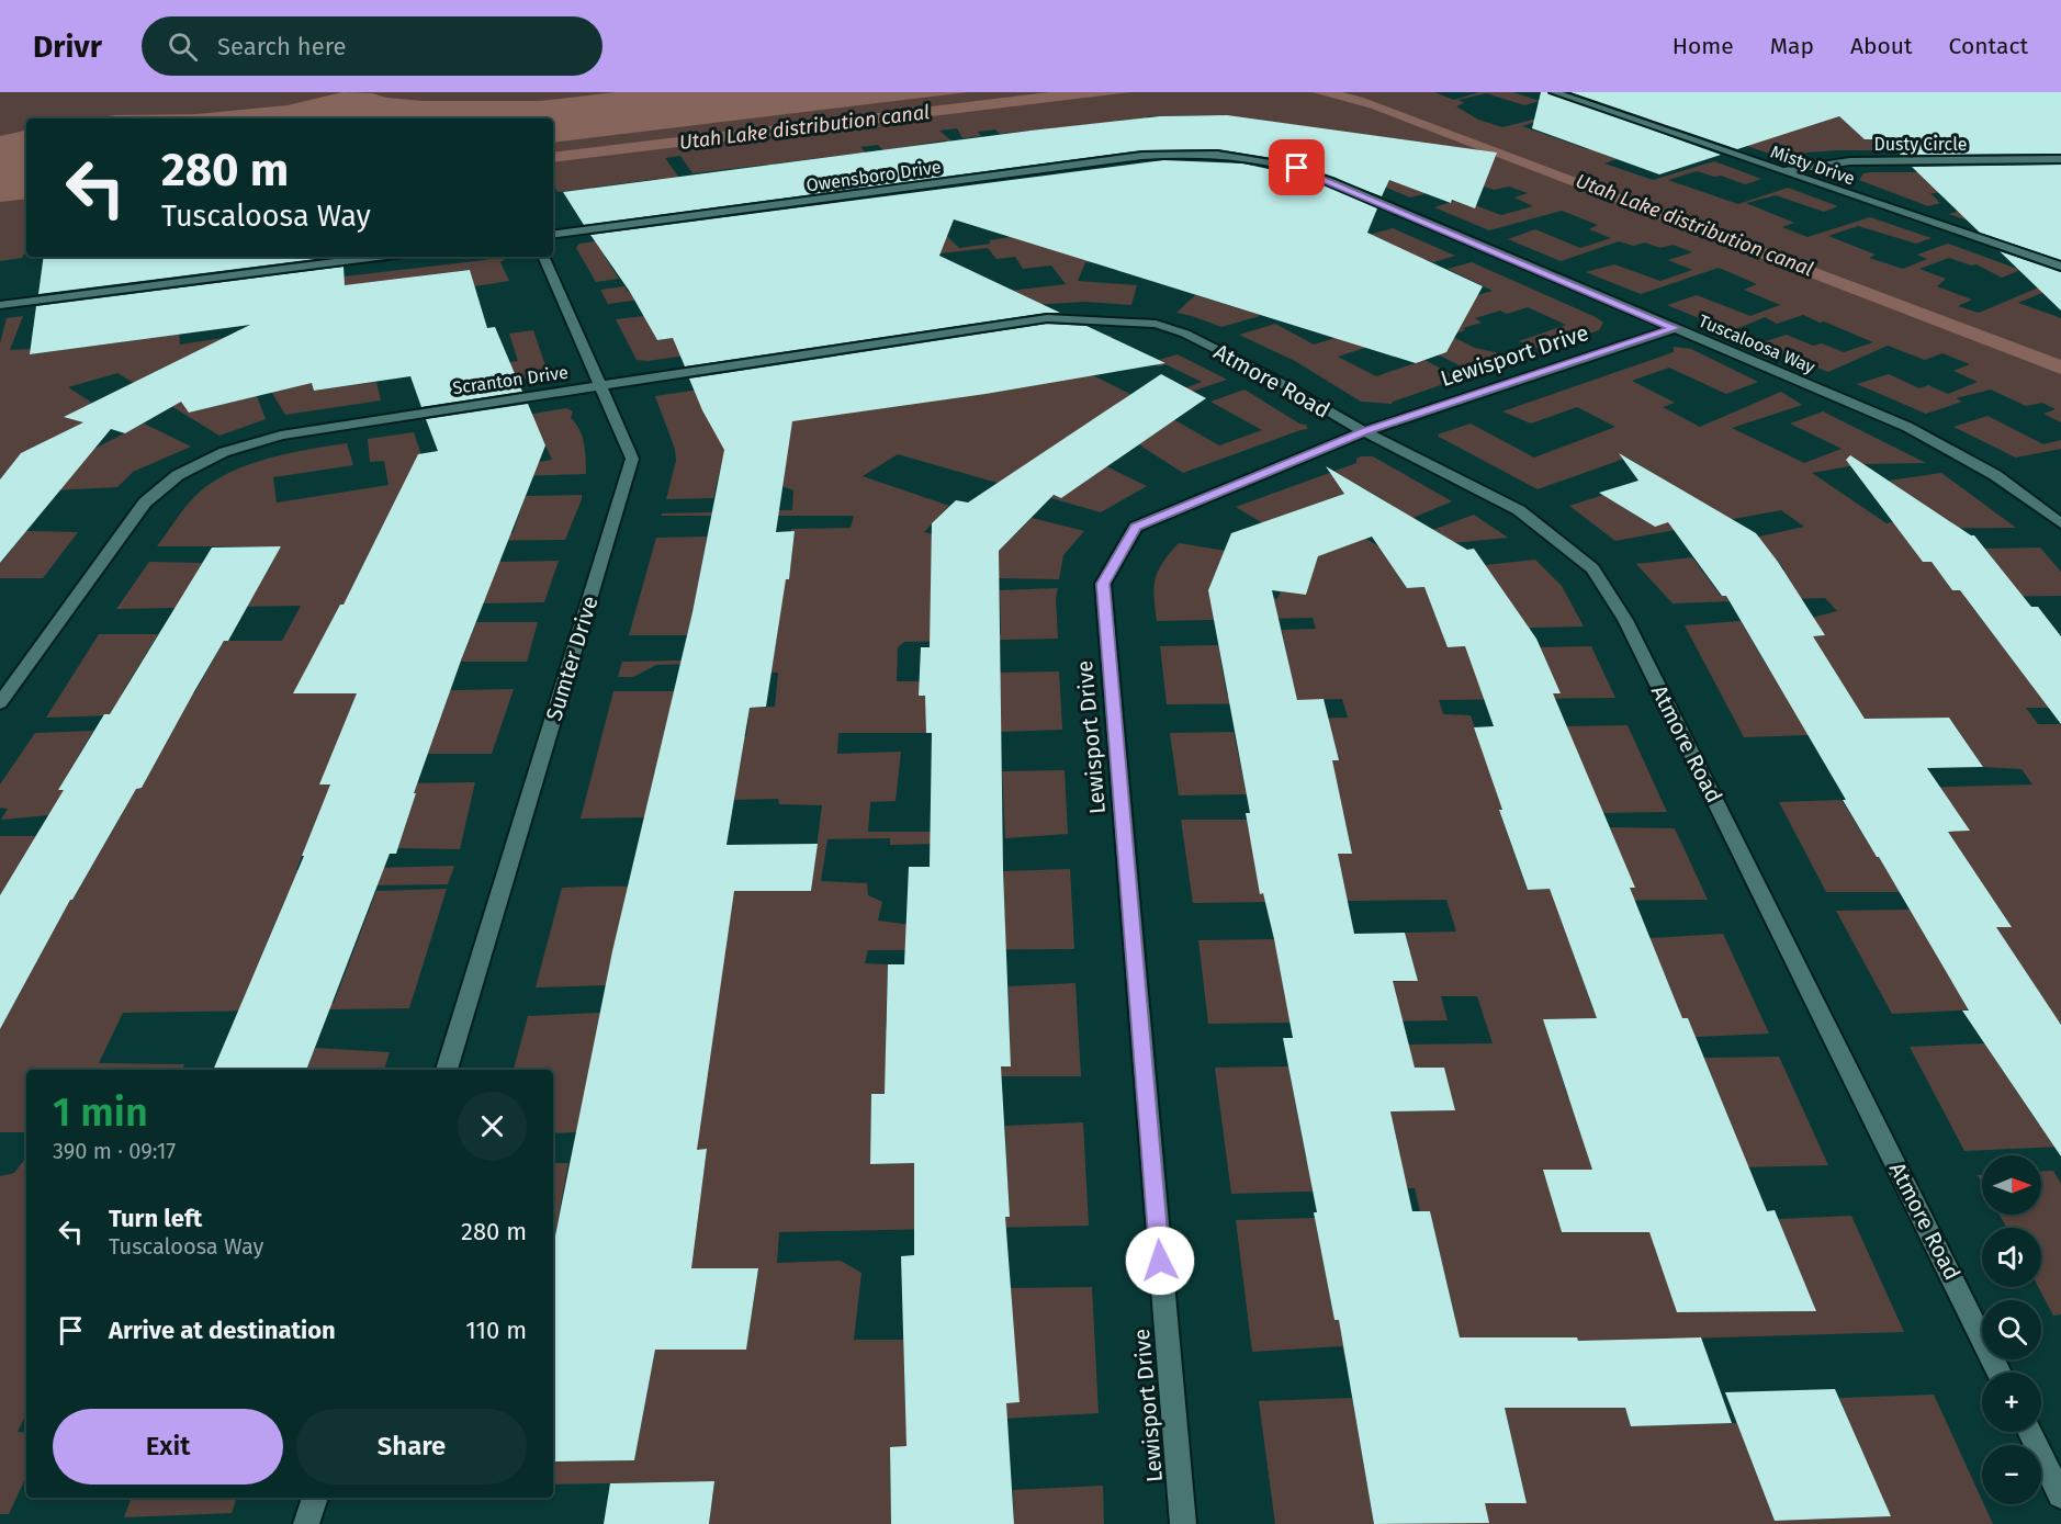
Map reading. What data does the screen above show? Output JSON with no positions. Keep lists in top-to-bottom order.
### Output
{
  "streets": {
    "street": [
      "Dusty Circle",
      "Misty Drive",
      "Owensboro Drive",
      "Tuscaloosa Way",
      "Lewisport Drive",
      "Scranton Drive",
      "Atmore Road",
      "Sumter Drive"
    ]
  },
  "crossings": [
    ["Dusty Circle", "Misty Drive"],
    ["Owensboro Drive", "Tuscaloosa Way"],
    ["Tuscaloosa Way", "Lewisport Drive"],
    ["Lewisport Drive", "Atmore Road"],
    ["Scranton Drive", "Atmore Road"],
    ["Scranton Drive", "Sumter Drive"]
  ],
  "water": ["Utah Lake distribution canal"],
  "north": "right",
  "page": {
    "header": "Drivr",
    "search": "Search here",
    "nav": [
      "Home",
      "Map",
      "About",
      "Contact"
    ],
    "turn": ["280 m", "Tuscaloosa Way"],
    "heading": ["1 min", "390 m · 09:17"],
    "map_buttons": ["+", "−"],
    "list": [
      {
        "name": "Turn left",
        "note": "Tuscaloosa Way",
        "value": "280 m"
      },
      {
        "name": "Arrive at destination",
        "value": "110 m"
      }
    ],
    "buttons": ["Exit", "Share"]
  }
}
